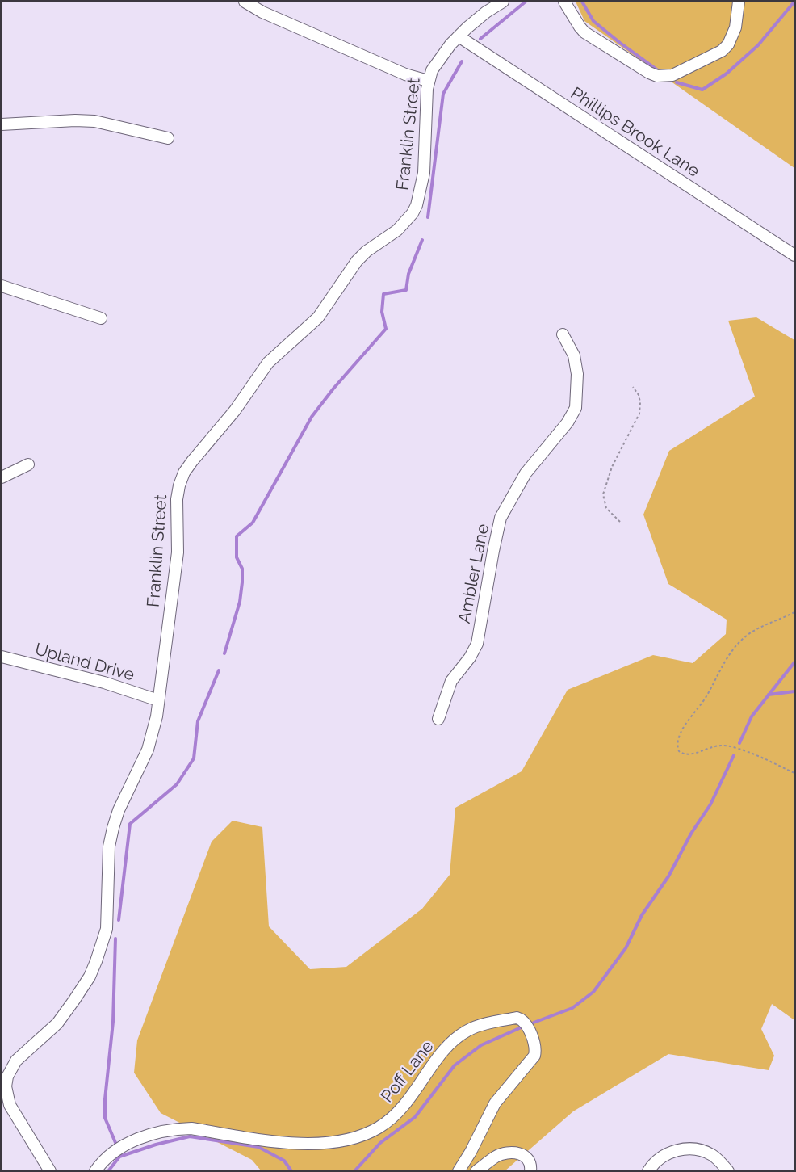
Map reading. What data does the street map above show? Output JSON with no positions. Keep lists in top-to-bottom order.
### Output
{
  "streets": {
    "street": [
      "Phillips Brook Lane",
      "Franklin Street",
      "Ambler Lane",
      "Upland Drive",
      "Poff Lane"
    ]
  },
  "crossings": [
    ["Phillips Brook Lane", "Franklin Street"],
    ["Franklin Street", "Upland Drive"]
  ]
}
